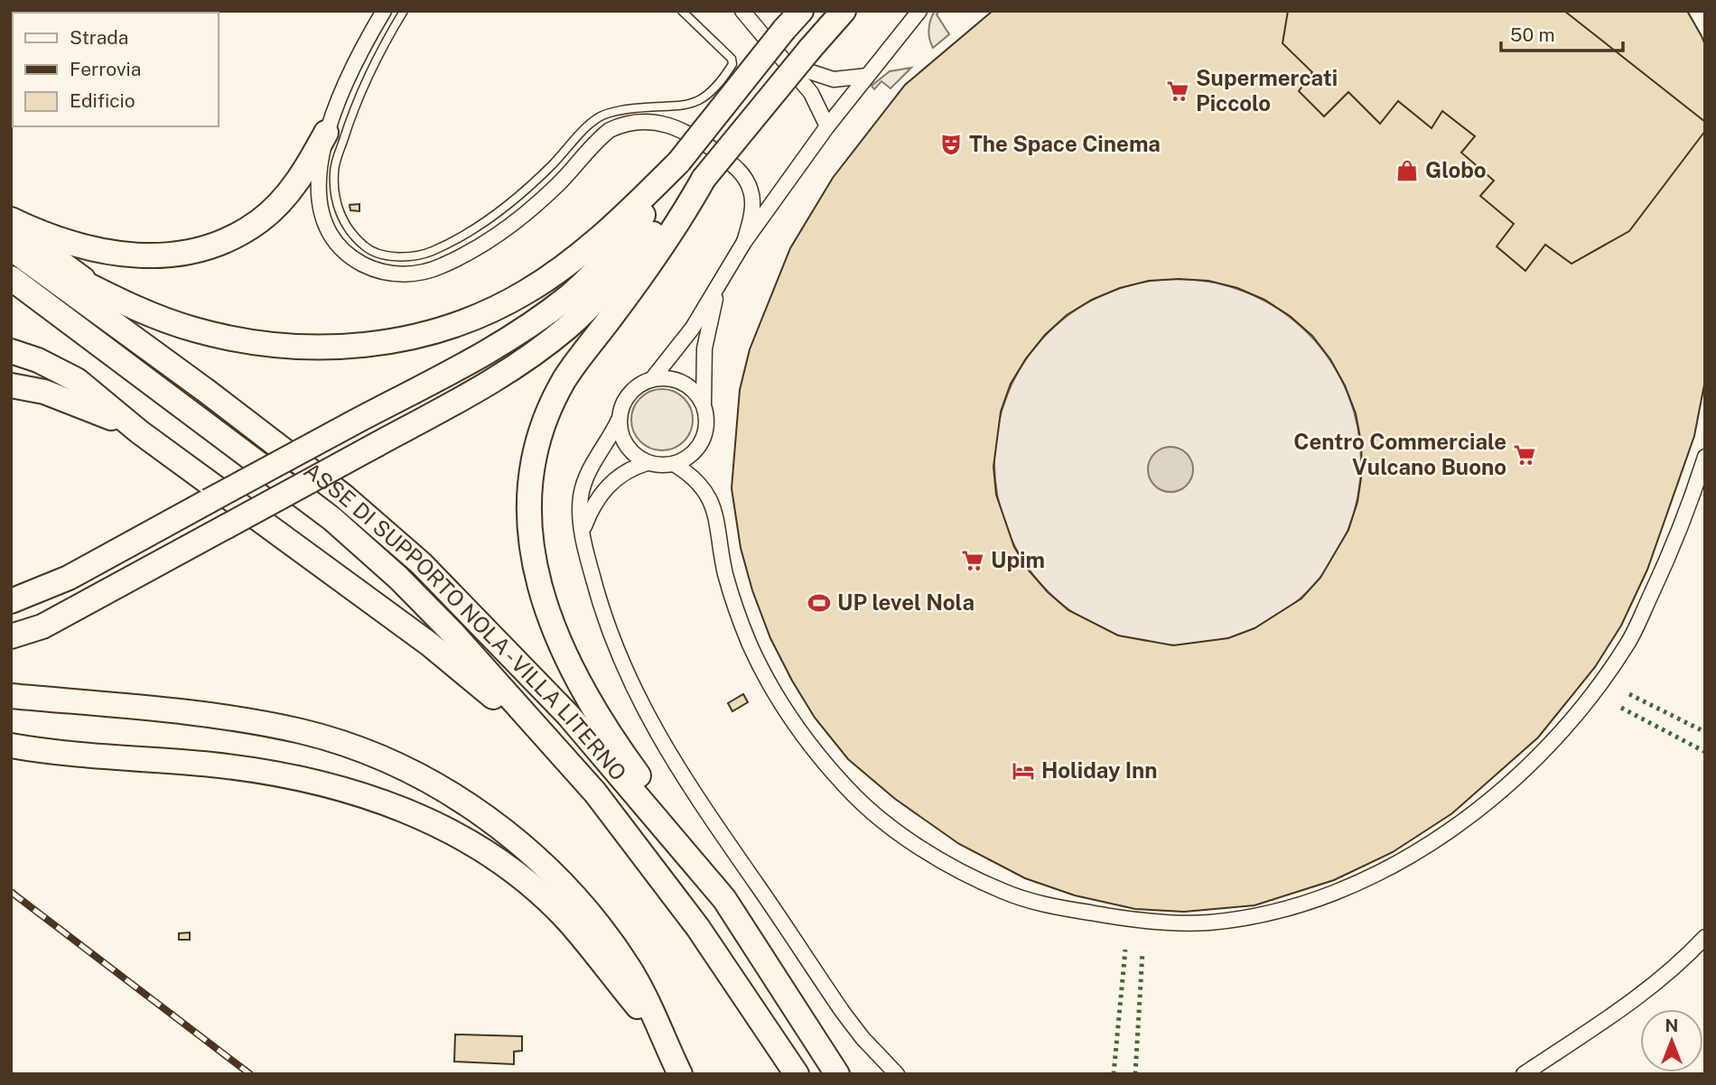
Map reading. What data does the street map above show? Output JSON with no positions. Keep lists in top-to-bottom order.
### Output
{
  "streets": {
    "highway": ["ASSE DI SUPPORTO NOLA - VILLA LITERNO"]
  },
  "places": {
    "supermarket": ["Supermercati Piccolo", "Centro Commerciale Vulcano Buono", "Upim"],
    "theatre": ["The Space Cinema"],
    "shop": ["Globo"],
    "sports": ["UP level Nola"],
    "hotel": ["Holiday Inn"]
  },
  "legend": ["Strada", "Ferrovia", "Edificio"],
  "scale_bar": "50 m",
  "north": "top"
}
